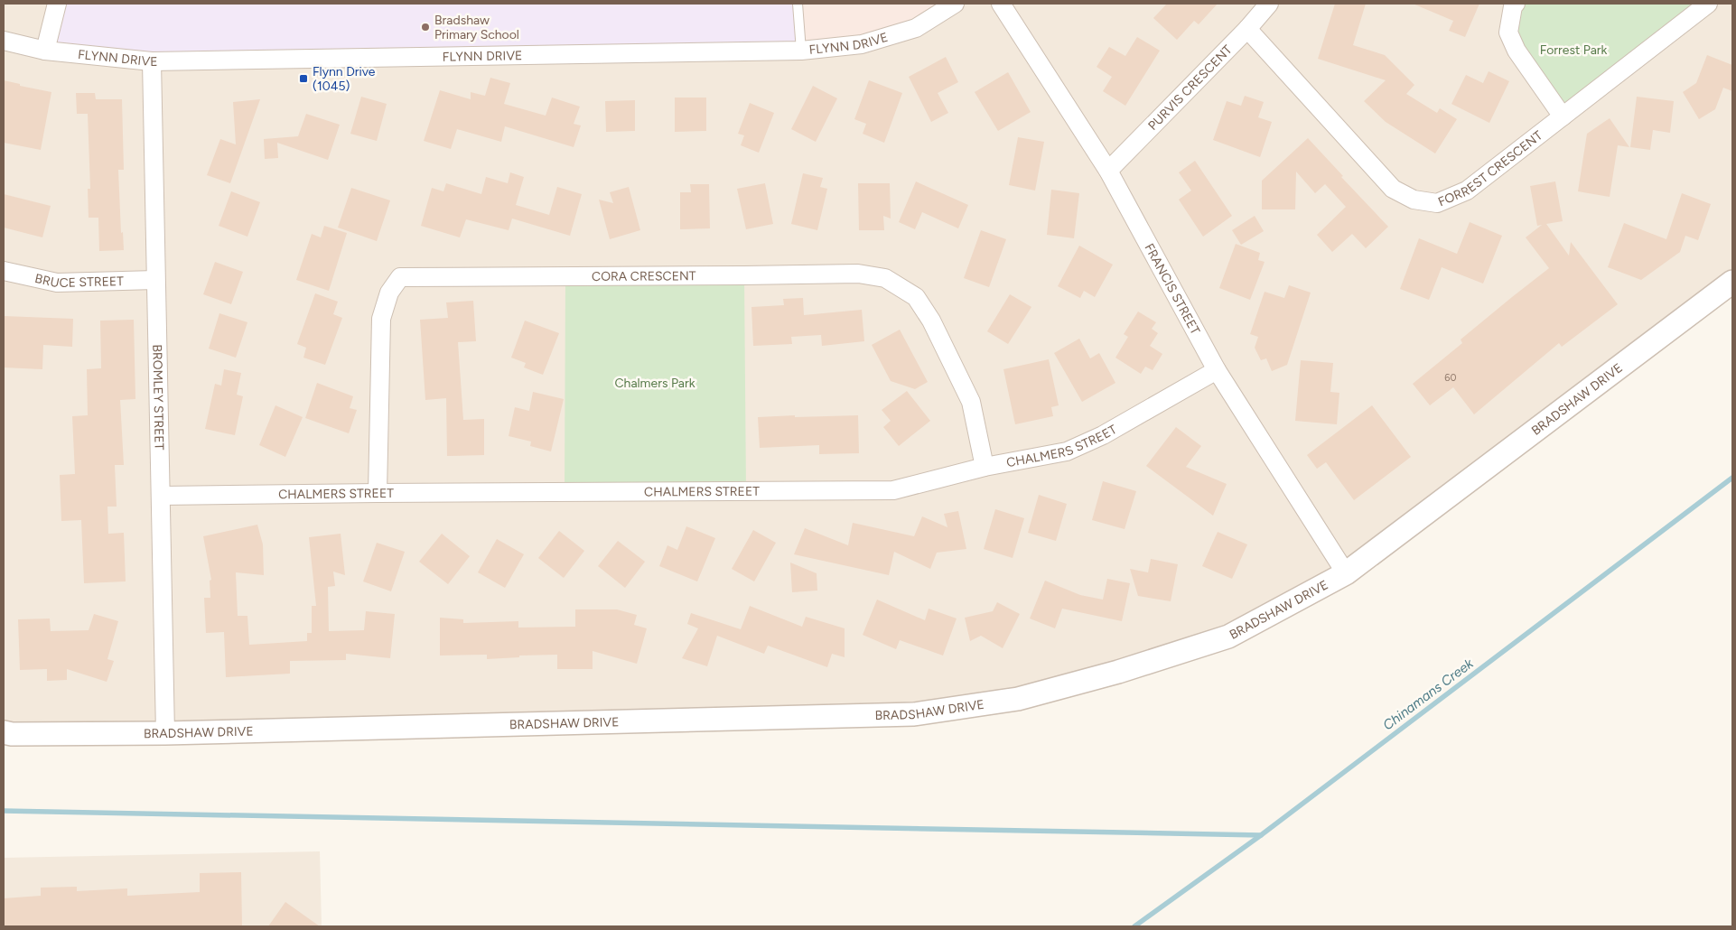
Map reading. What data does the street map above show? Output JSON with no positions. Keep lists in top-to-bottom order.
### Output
{
  "streets": {
    "street": [
      "FLYNN DRIVE",
      "PURVIS CRESCENT",
      "FORREST CRESCENT",
      "CORA CRESCENT",
      "BRUCE STREET",
      "FRANCIS STREET",
      "BROMLEY STREET",
      "BRADSHAW DRIVE",
      "CHALMERS STREET"
    ]
  },
  "crossings": [
    ["FLYNN DRIVE", "BROMLEY STREET"],
    ["PURVIS CRESCENT", "FORREST CRESCENT"],
    ["PURVIS CRESCENT", "FRANCIS STREET"],
    ["CORA CRESCENT", "CHALMERS STREET"],
    ["BRUCE STREET", "BROMLEY STREET"],
    ["FRANCIS STREET", "BRADSHAW DRIVE"],
    ["FRANCIS STREET", "CHALMERS STREET"],
    ["BROMLEY STREET", "BRADSHAW DRIVE"],
    ["BROMLEY STREET", "CHALMERS STREET"]
  ],
  "water": ["Chinamans Creek"],
  "parks": ["Forrest Park", "Chalmers Park"],
  "places": {
    "other": ["Bradshaw Primary School"],
    "transit": ["Flynn Drive (1045)"]
  },
  "house_numbers": ["60"]
}
